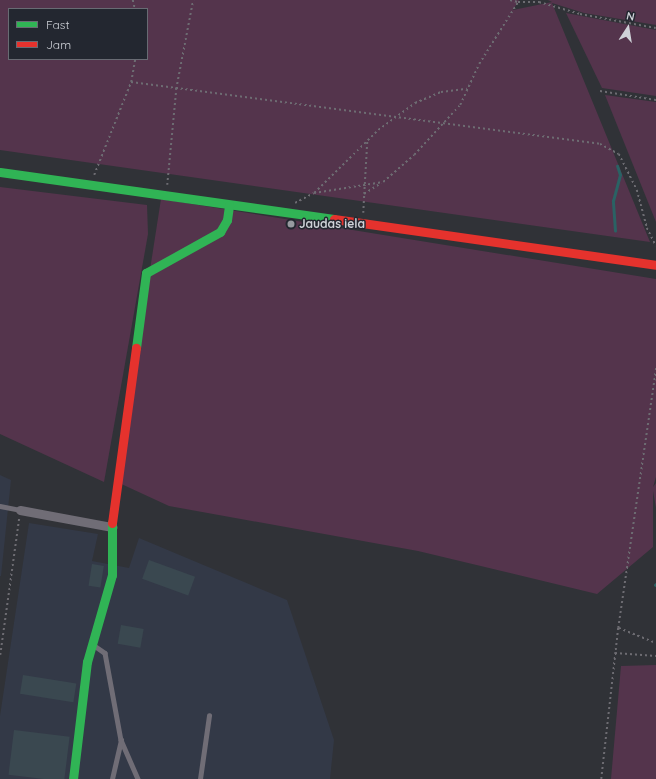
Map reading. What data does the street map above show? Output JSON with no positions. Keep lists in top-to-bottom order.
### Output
{
  "places": ["Jaudas iela"],
  "legend": ["Fast", "Jam"],
  "north": "top"
}
